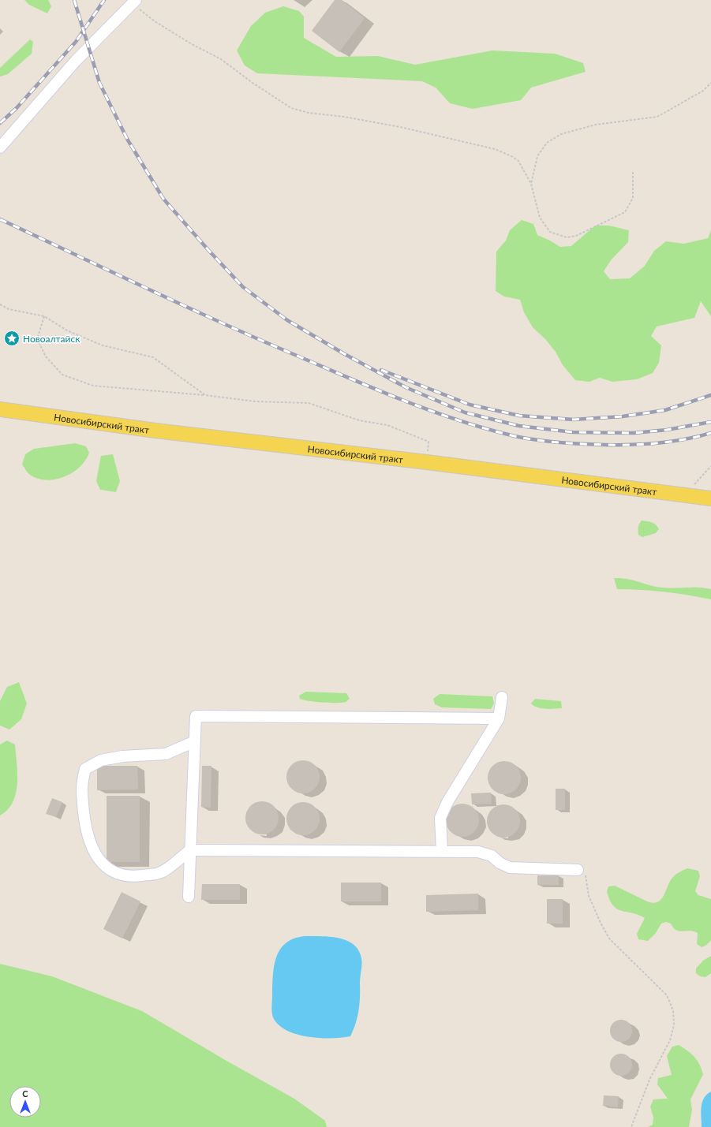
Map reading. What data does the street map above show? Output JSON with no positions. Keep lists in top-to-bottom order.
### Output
{
  "streets": {
    "main road": ["Новосибирский тракт"]
  },
  "places": {
    "place": ["Новоалтайск"]
  },
  "north": "top"
}
